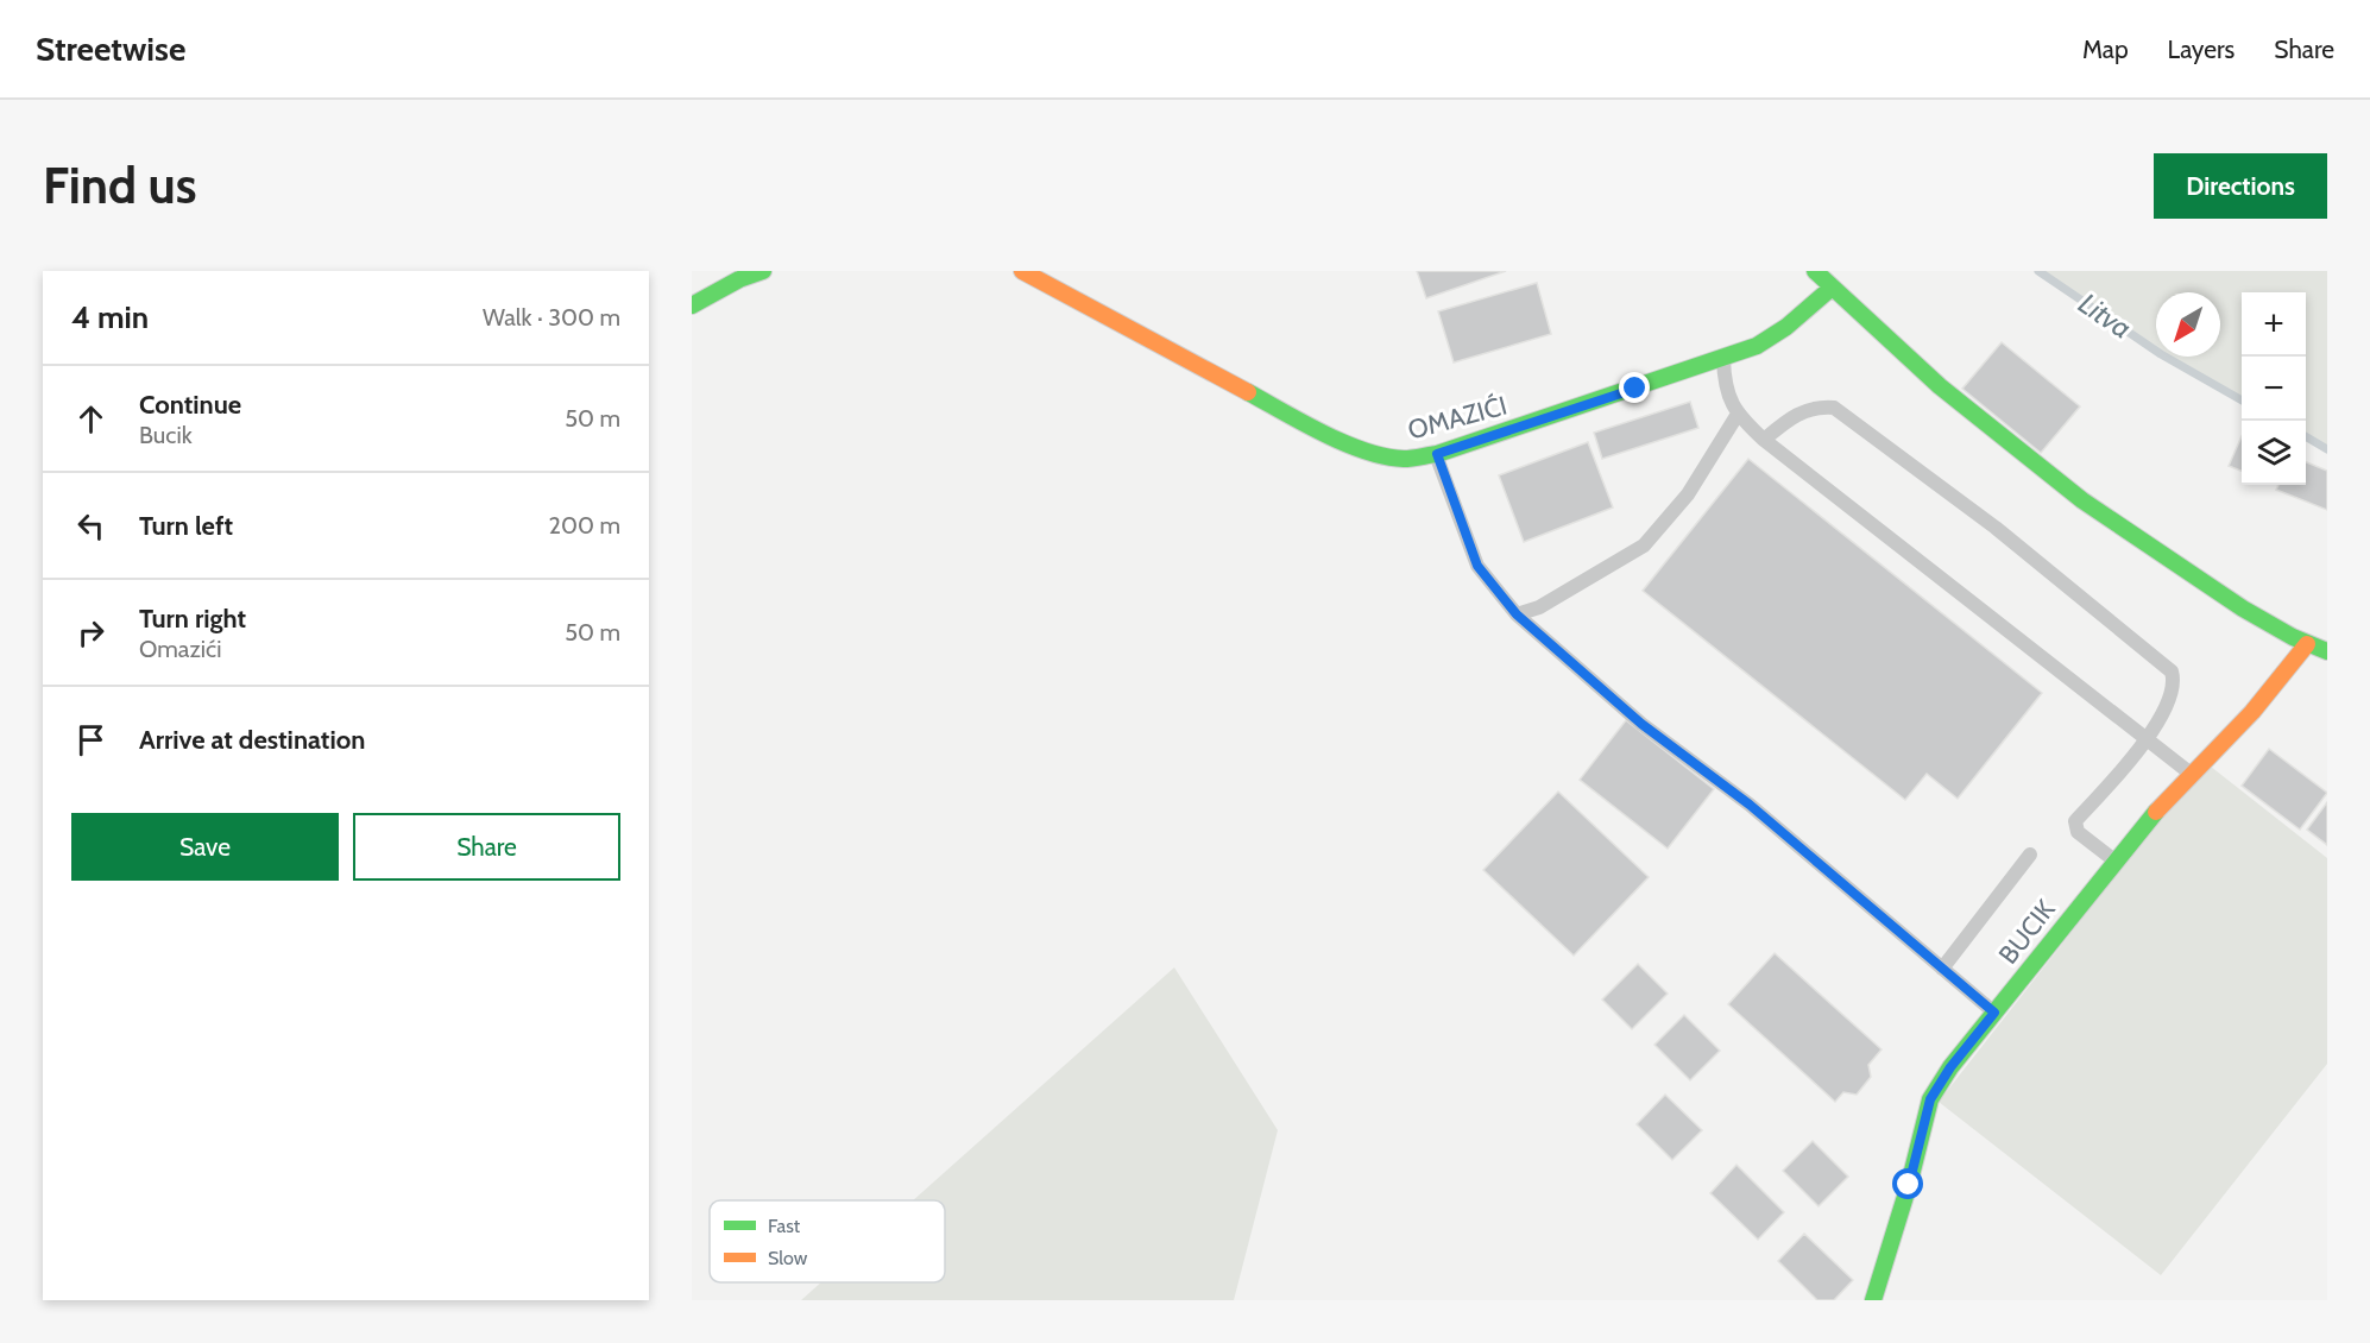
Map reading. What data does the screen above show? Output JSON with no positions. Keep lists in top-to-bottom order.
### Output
{
  "streets": {
    "street": ["OMAZIĆI", "BUCIK"]
  },
  "water": ["Litva"],
  "legend": ["Fast", "Slow"],
  "north": "bottom left",
  "page": {
    "header": "Streetwise",
    "nav": ["Map", "Layers", "Share"],
    "buttons": [
      "Directions",
      ["Save", "Share"]
    ],
    "title": "Find us",
    "heading": ["4 min", "Walk · 300 m"],
    "map_buttons": ["+", "−"],
    "list": [
      ["Continue", "Bucik", "50 m"],
      ["Turn left", "200 m"],
      ["Turn right", "Omazići", "50 m"],
      "Arrive at destination"
    ]
  }
}
